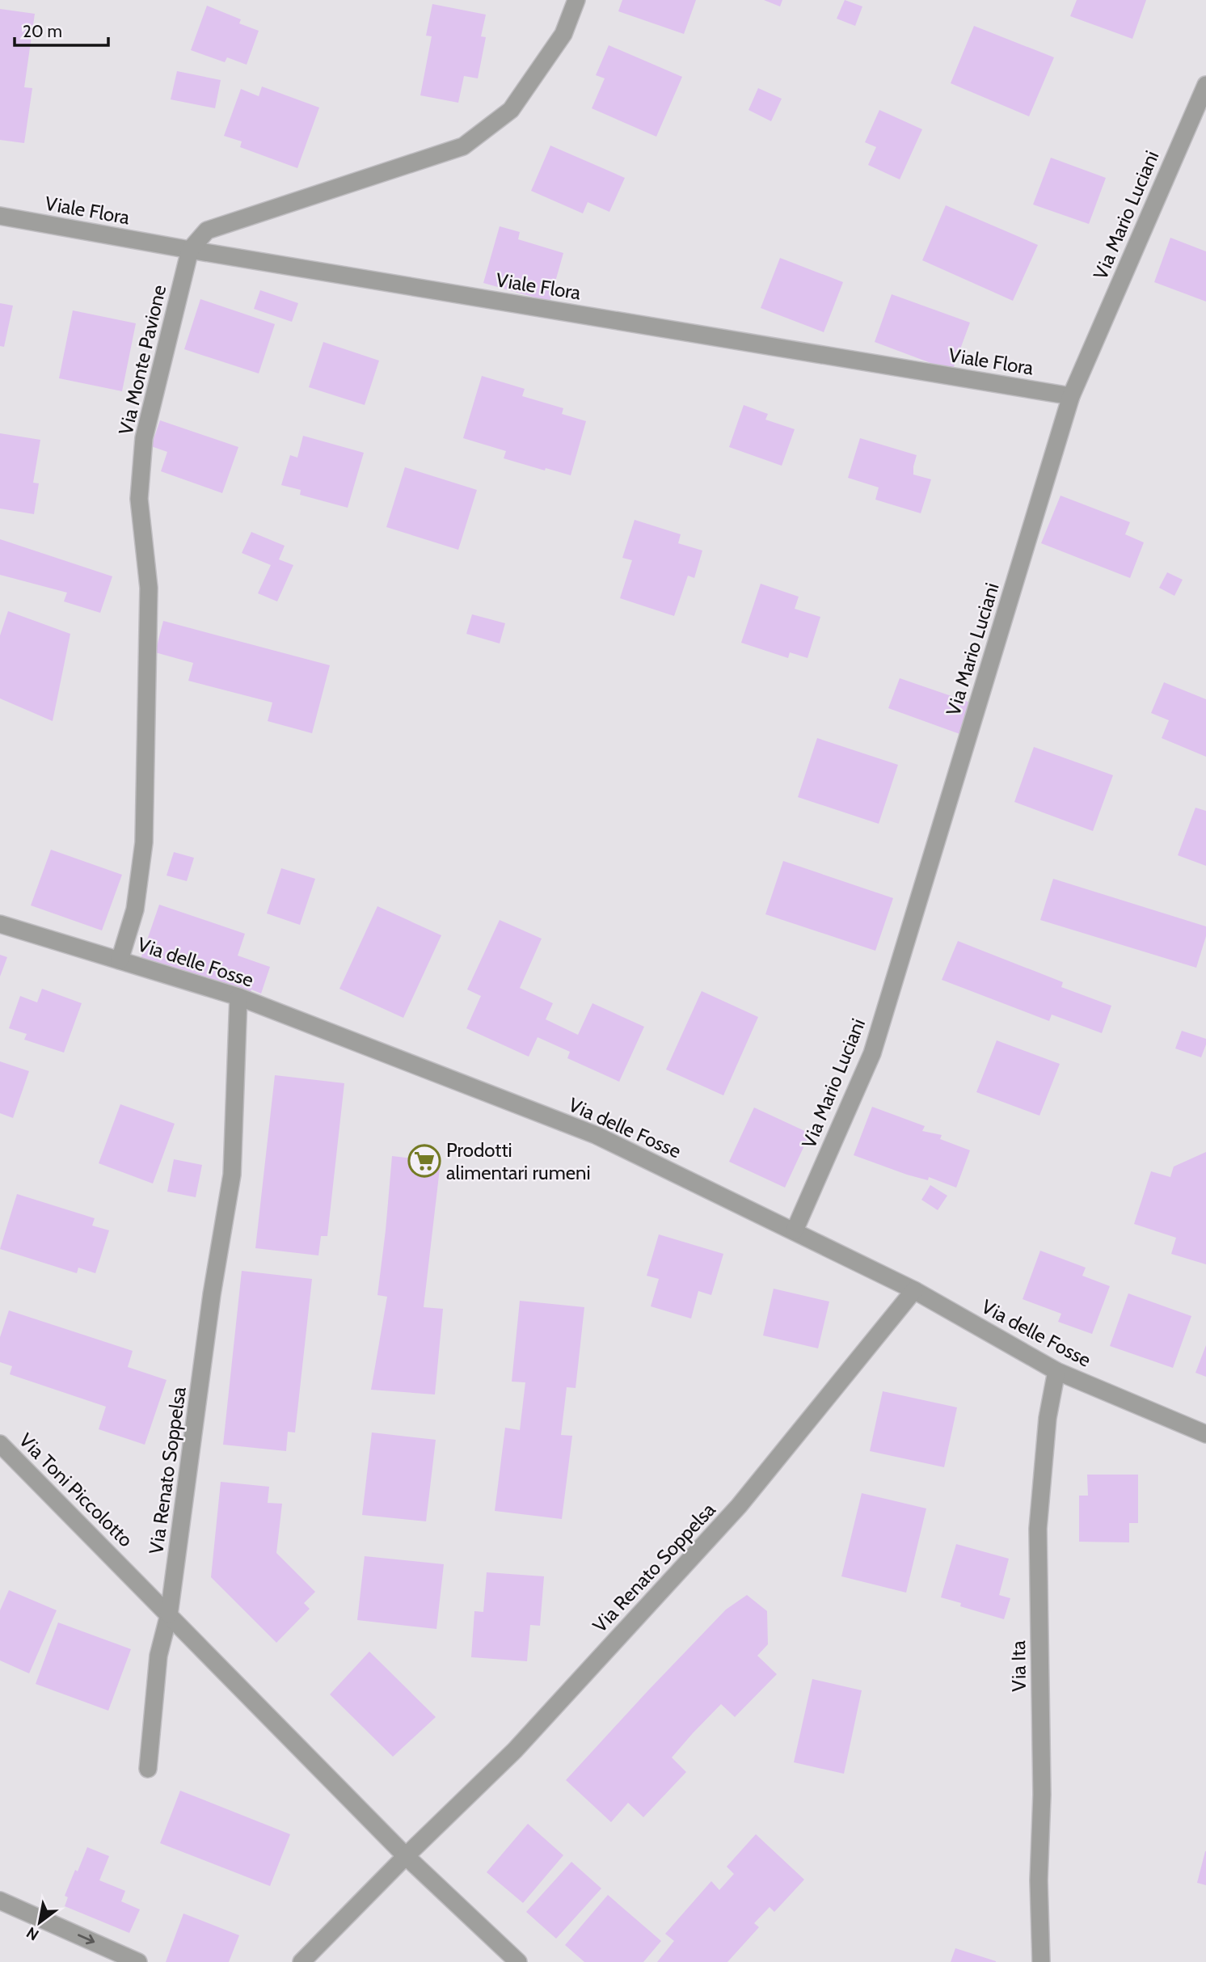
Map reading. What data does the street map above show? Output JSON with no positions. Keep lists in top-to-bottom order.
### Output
{
  "streets": {
    "street": [
      "Viale Flora",
      "Via Mario Luciani",
      "Via Monte Pavione",
      "Via delle Fosse",
      "Via Renato Soppelsa",
      "Via Toni Piccolotto",
      "Via Ita"
    ]
  },
  "crossings": [
    ["Viale Flora", "Via Mario Luciani"],
    ["Viale Flora", "Via Monte Pavione"],
    ["Via Mario Luciani", "Via delle Fosse"],
    ["Via Monte Pavione", "Via delle Fosse"],
    ["Via delle Fosse", "Via Renato Soppelsa"],
    ["Via delle Fosse", "Via Ita"],
    ["Via Renato Soppelsa", "Via Toni Piccolotto"]
  ],
  "places": {
    "supermarket": ["Prodotti alimentari rumeni"]
  },
  "scale_bar": "20 m",
  "north": "bottom left"
}
